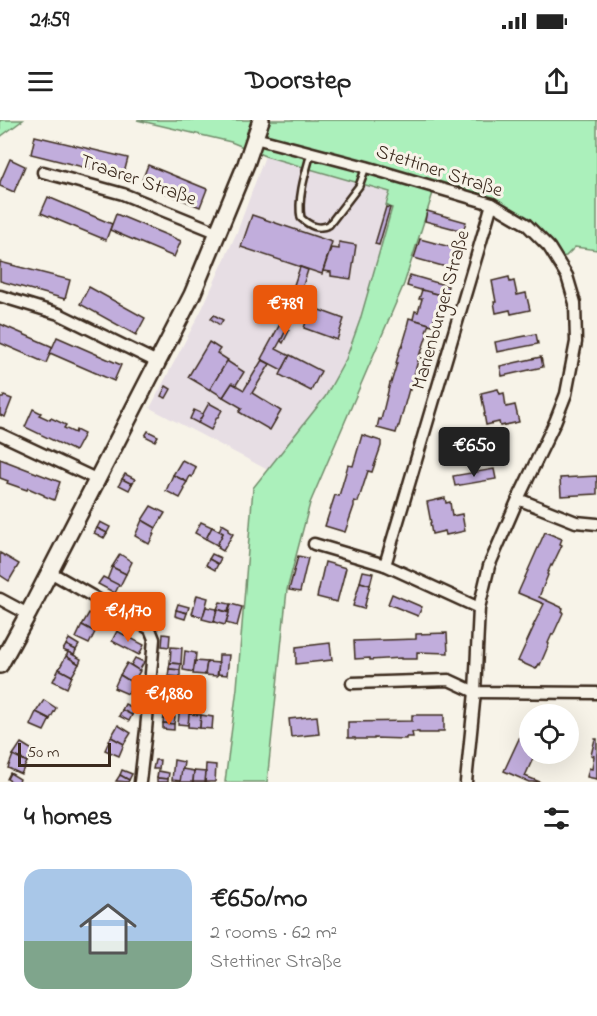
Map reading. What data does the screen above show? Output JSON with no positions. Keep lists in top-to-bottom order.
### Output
{
  "streets": {
    "street": ["Stettiner Straße", "Traarer Straße", "Marienburger Straße"]
  },
  "crossings": [
    ["Stettiner Straße", "Marienburger Straße"]
  ],
  "scale_bar": "50 m",
  "page": {
    "status": "21:59",
    "header": "Doorstep",
    "price": [
      "€789",
      "€650",
      "€1,170",
      "€1,880"
    ],
    "scale": "50 m",
    "heading": "4 homes",
    "list": [
      {
        "name": "€650/mo",
        "note": "2 rooms · 62 m² · Stettiner Straße"
      }
    ]
  }
}
